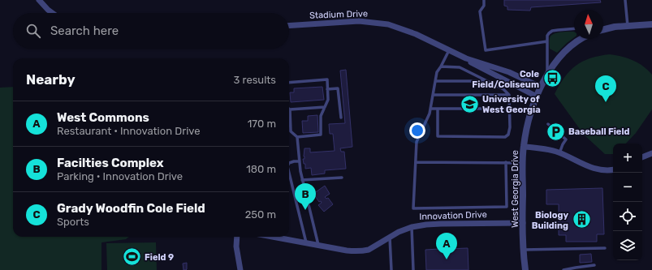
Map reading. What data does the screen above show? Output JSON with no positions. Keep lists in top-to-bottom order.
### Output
{
  "streets": {
    "street": ["Stadium Drive", "West Georgia Drive", "Innovation Drive"]
  },
  "crossings": [
    ["Stadium Drive", "West Georgia Drive"],
    ["West Georgia Drive", "Innovation Drive"]
  ],
  "places": {
    "bus stop": ["Cole Field/Coliseum"],
    "school or university": ["University of West Georgia"],
    "parking": ["Baseball Field"],
    "building": ["Biology Building"],
    "sports": ["Field 9"]
  },
  "north": "top",
  "page": {
    "search": "Search here",
    "heading": ["Nearby", "3 results"],
    "pins": ["C", "B", "A"],
    "list": [
      {
        "mark": "A",
        "name": "West Commons",
        "note": "Restaurant · Innovation Drive",
        "value": "170 m"
      },
      {
        "mark": "B",
        "name": "Facilties Complex",
        "note": "Parking · Innovation Drive",
        "value": "180 m"
      },
      {
        "mark": "C",
        "name": "Grady Woodfin Cole Field",
        "note": "Sports",
        "value": "250 m"
      }
    ],
    "map_buttons": ["+", "−"]
  }
}
